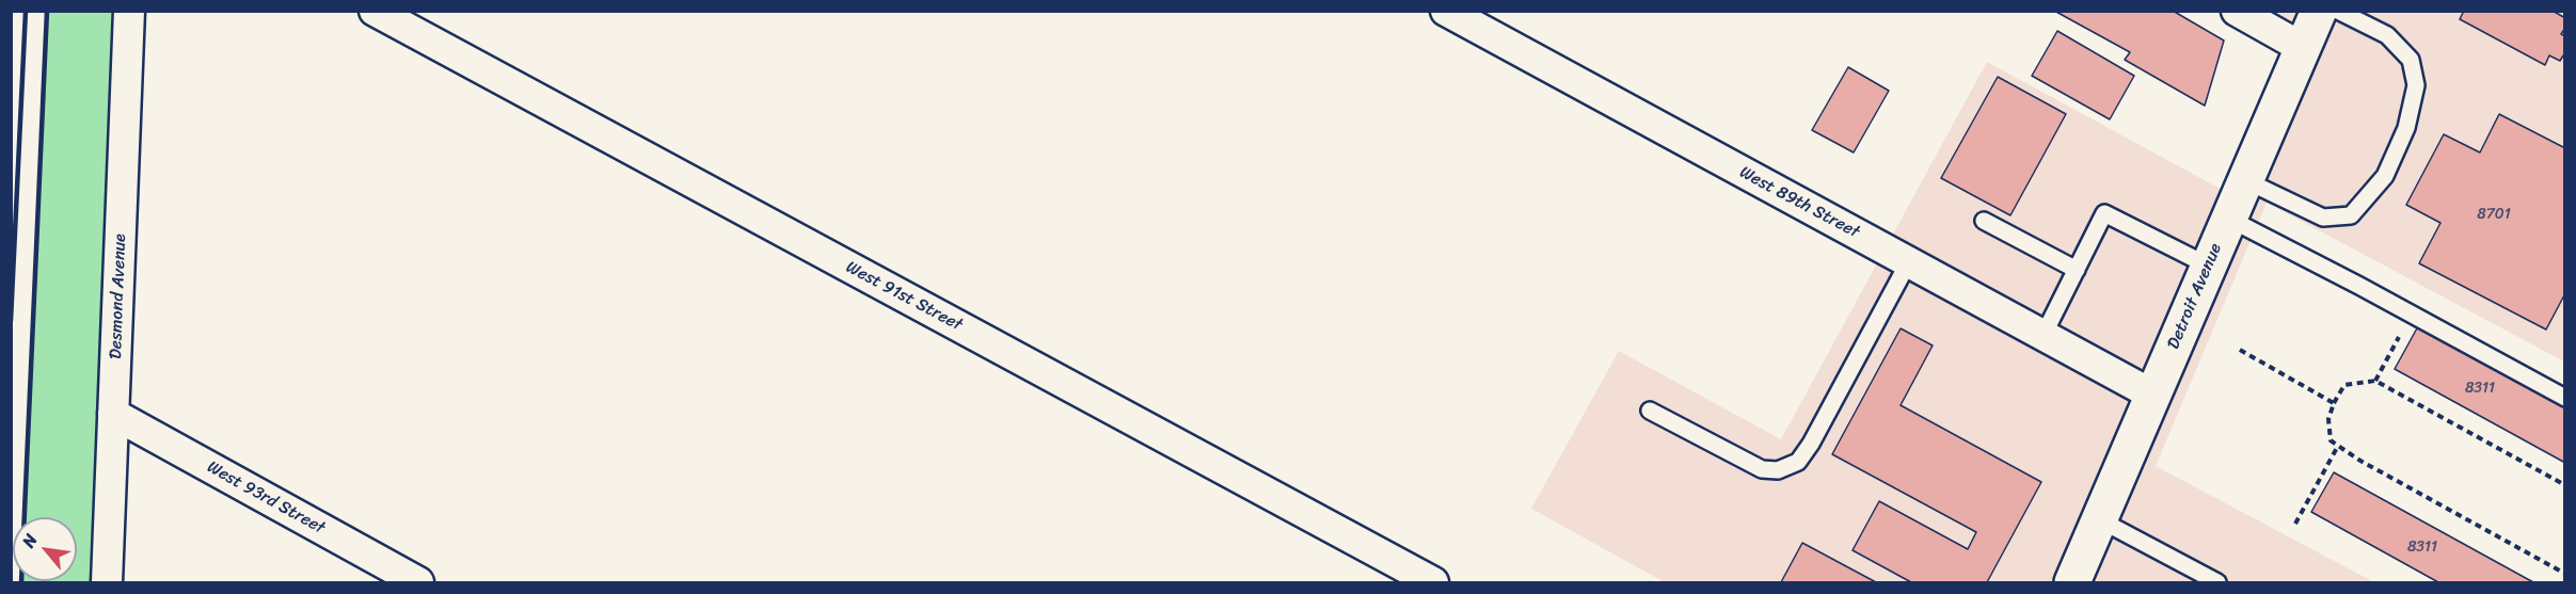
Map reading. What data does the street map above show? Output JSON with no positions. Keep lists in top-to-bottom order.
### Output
{
  "streets": {
    "main road": ["Detroit Avenue"],
    "street": [
      "West 89th Street",
      "Desmond Avenue",
      "West 91st Street",
      "West 93rd Street"
    ]
  },
  "crossings": [
    ["West 89th Street", "Detroit Avenue"],
    ["Desmond Avenue", "West 93rd Street"]
  ],
  "house_numbers": ["8701", "8311", "8311"],
  "north": "top left"
}
